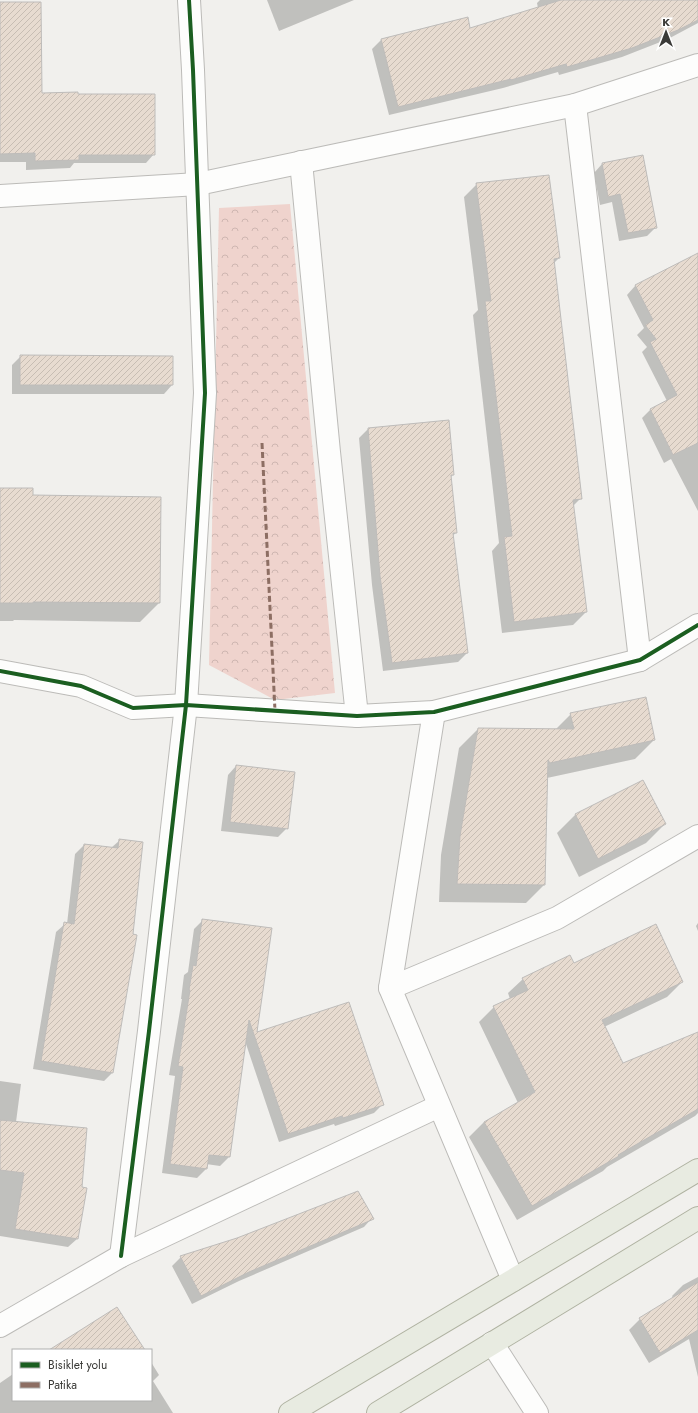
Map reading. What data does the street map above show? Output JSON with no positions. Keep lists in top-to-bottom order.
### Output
{
  "legend": ["Bisiklet yolu", "Patika"],
  "north": "top"
}
